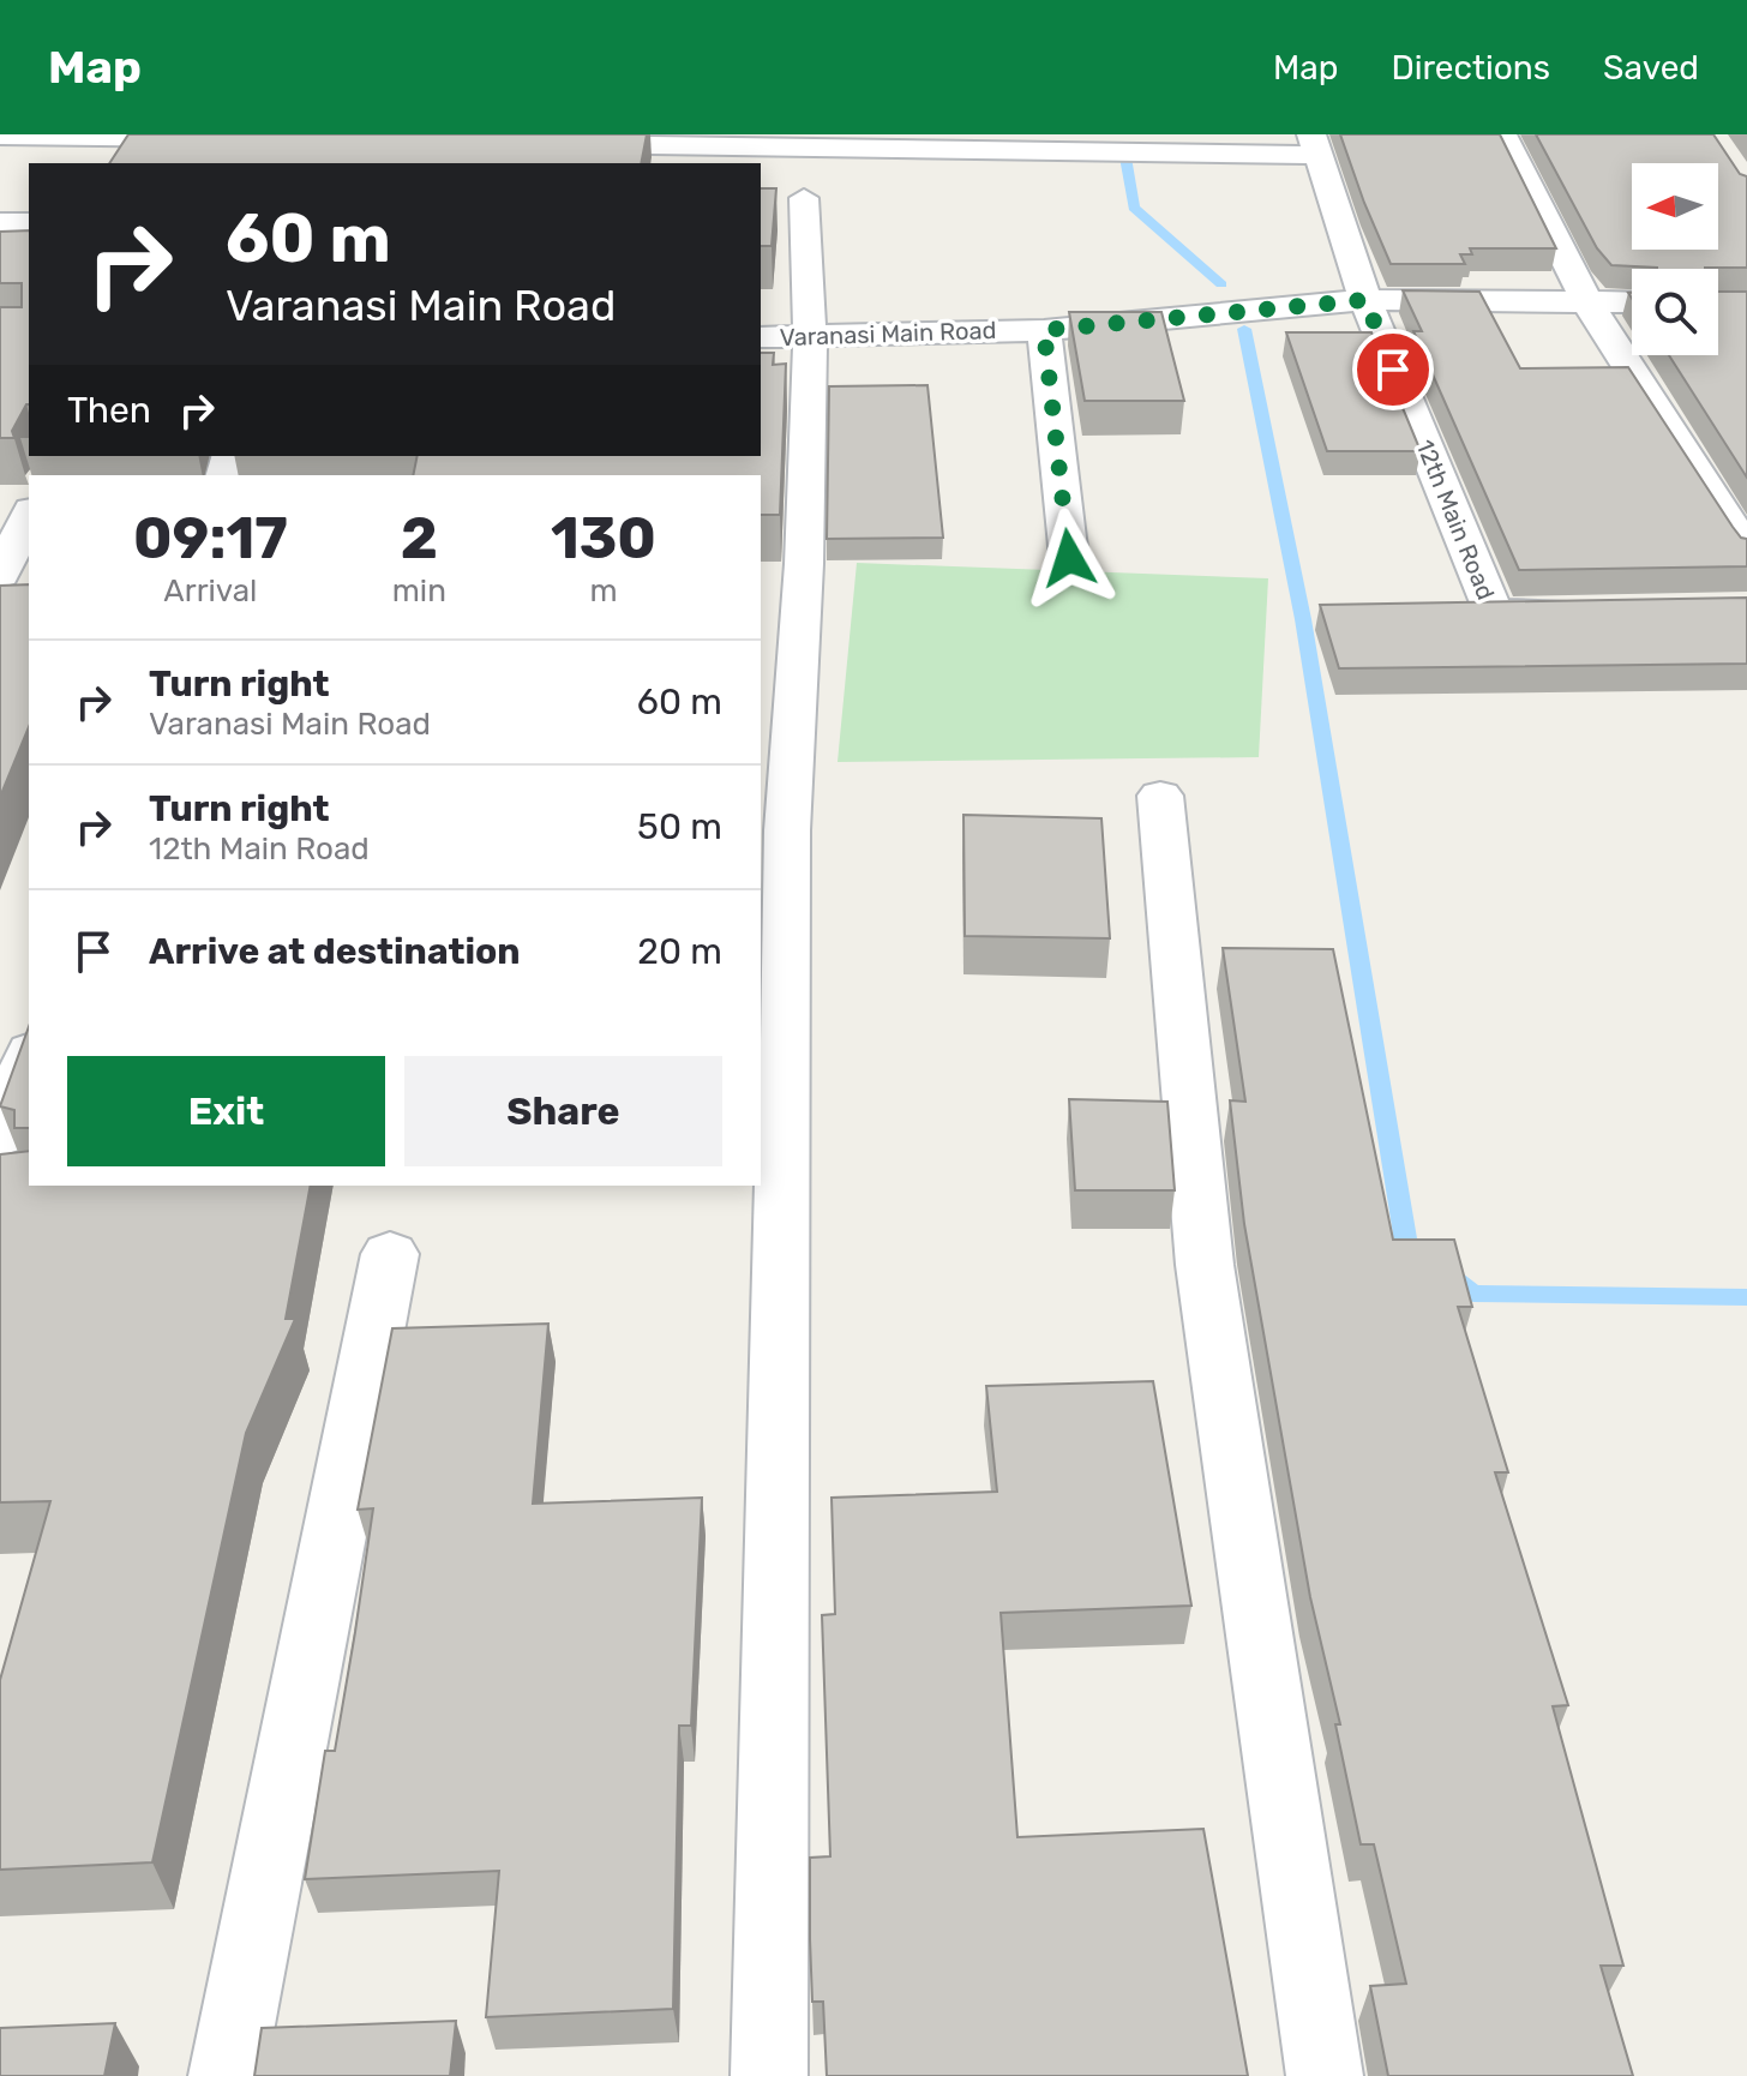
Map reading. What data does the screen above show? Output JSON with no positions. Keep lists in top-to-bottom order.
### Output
{
  "streets": {
    "street": ["Varanasi Main Road", "12th Main Road"]
  },
  "crossings": [
    ["Varanasi Main Road", "12th Main Road"]
  ],
  "north": "left",
  "page": {
    "header": "Map",
    "nav": ["Map", "Directions", "Saved"],
    "turn": ["60 m", "Varanasi Main Road"],
    "then": "Then",
    "eta": [
      "09:17",
      "Arrival",
      "2",
      "min",
      "130",
      "m"
    ],
    "list": [
      {
        "name": "Turn right",
        "note": "Varanasi Main Road",
        "value": "60 m"
      },
      {
        "name": "Turn right",
        "note": "12th Main Road",
        "value": "50 m"
      },
      {
        "name": "Arrive at destination",
        "value": "20 m"
      }
    ],
    "buttons": ["Exit", "Share"]
  }
}
